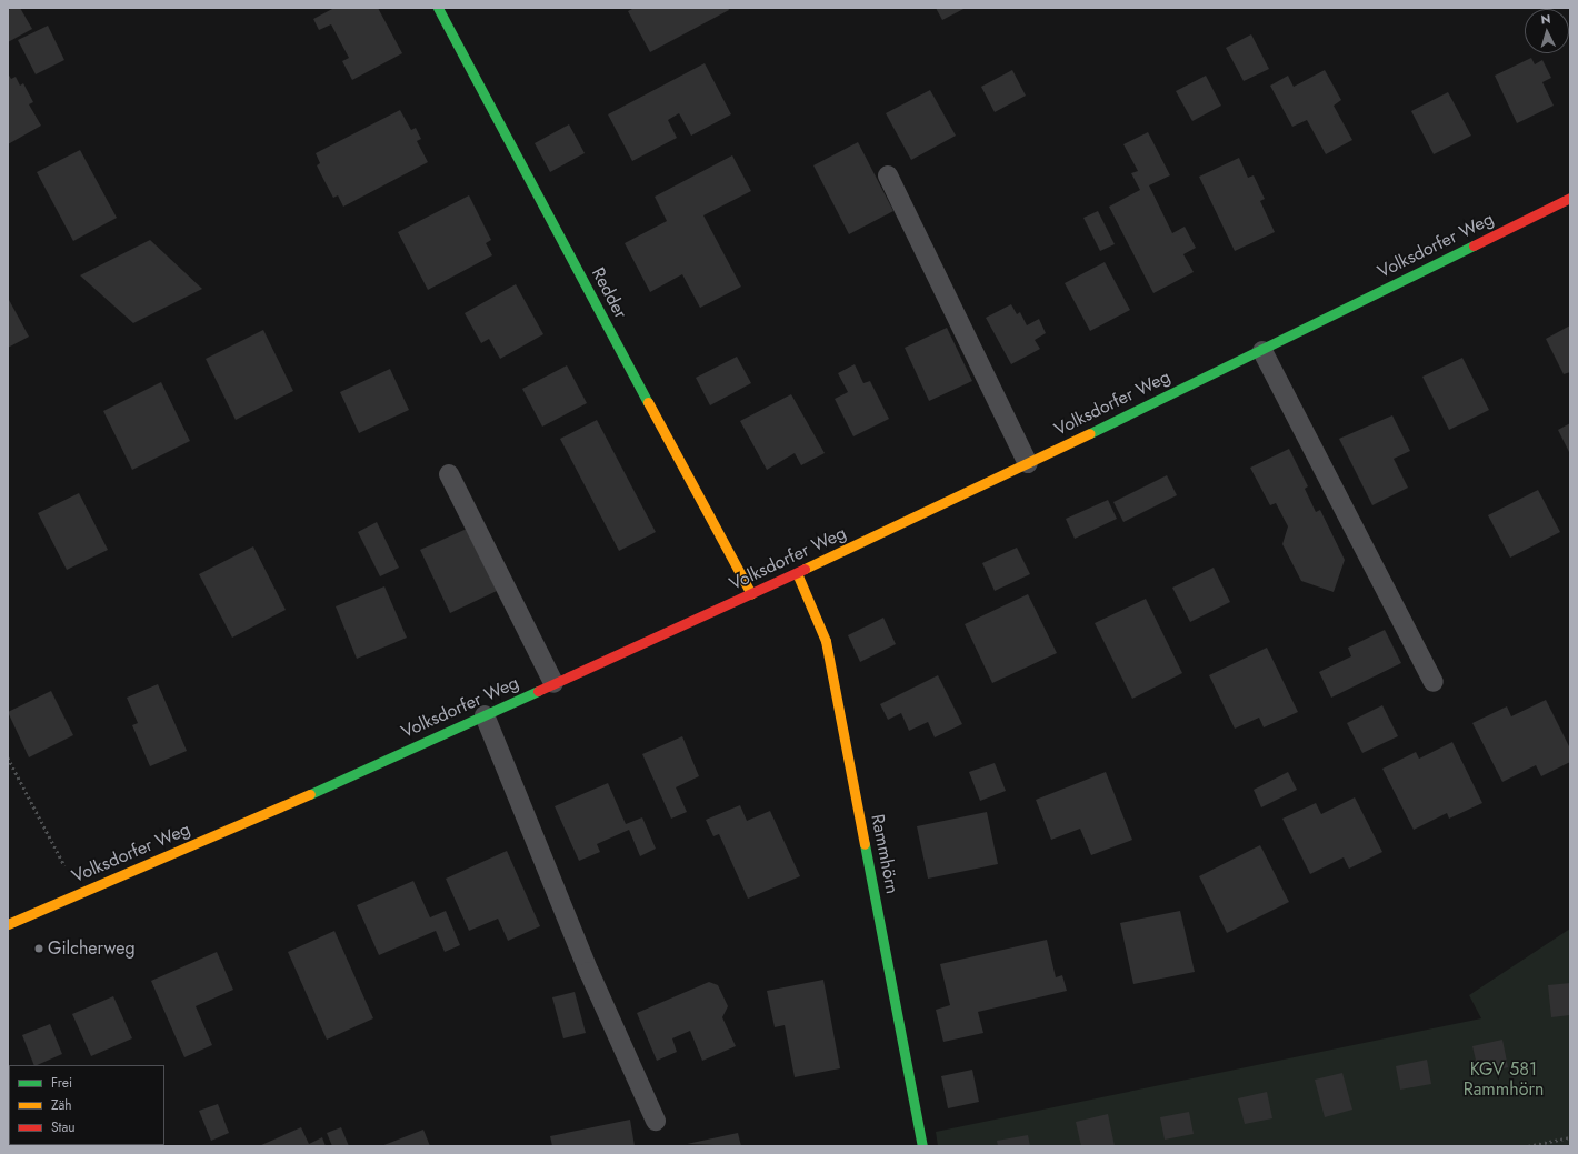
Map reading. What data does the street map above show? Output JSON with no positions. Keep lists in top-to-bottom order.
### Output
{
  "streets": {
    "street": ["Volksdorfer Weg", "Redder", "Rammhörn"]
  },
  "crossings": [
    ["Volksdorfer Weg", "Redder"],
    ["Volksdorfer Weg", "Rammhörn"]
  ],
  "parks": ["KGV 581 Rammhörn"],
  "places": ["Gilcherweg"],
  "legend": ["Frei", "Zäh", "Stau"],
  "north": "top"
}
